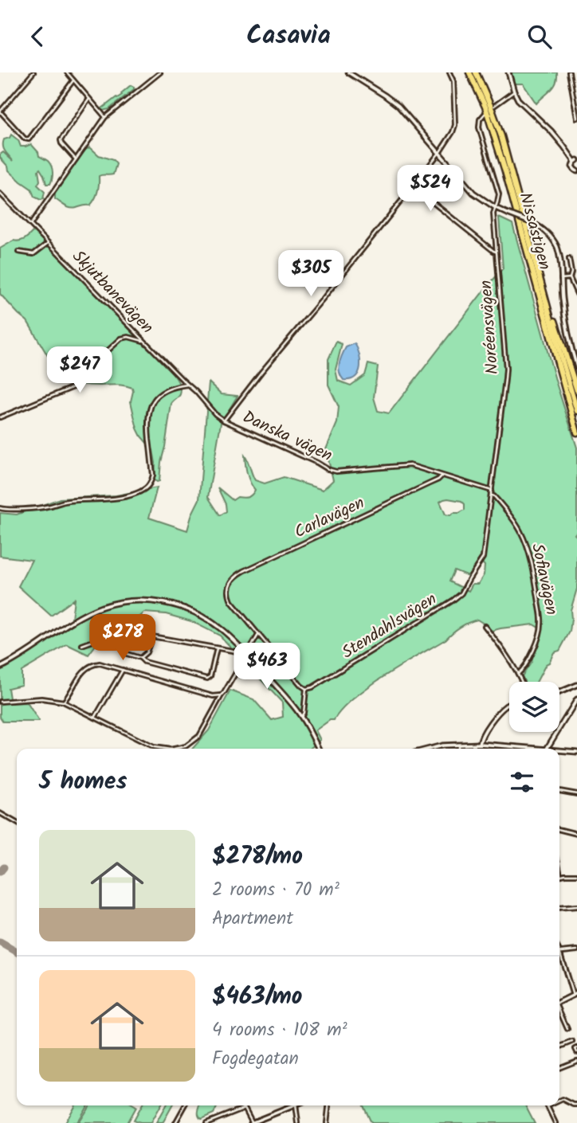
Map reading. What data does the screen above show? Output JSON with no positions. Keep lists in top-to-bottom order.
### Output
{
  "streets": {
    "highway": ["Nissastigen"],
    "street": [
      "Skjutbanevägen",
      "Noréensvägen",
      "Danska vägen",
      "Carlavägen",
      "Sofiavägen",
      "Stendahlsvägen"
    ]
  },
  "crossings": [
    ["Skjutbanevägen", "Danska vägen"],
    ["Noréensvägen", "Danska vägen"],
    ["Noréensvägen", "Sofiavägen"],
    ["Noréensvägen", "Stendahlsvägen"],
    ["Danska vägen", "Carlavägen"]
  ],
  "page": {
    "header": "Casavia",
    "price": [
      "$524",
      "$305",
      "$247",
      "$278",
      "$463"
    ],
    "heading": "5 homes",
    "list": [
      {
        "name": "$278/mo",
        "note": "2 rooms · 70 m² · Apartment"
      },
      {
        "name": "$463/mo",
        "note": "4 rooms · 108 m² · Fogdegatan"
      }
    ]
  }
}
